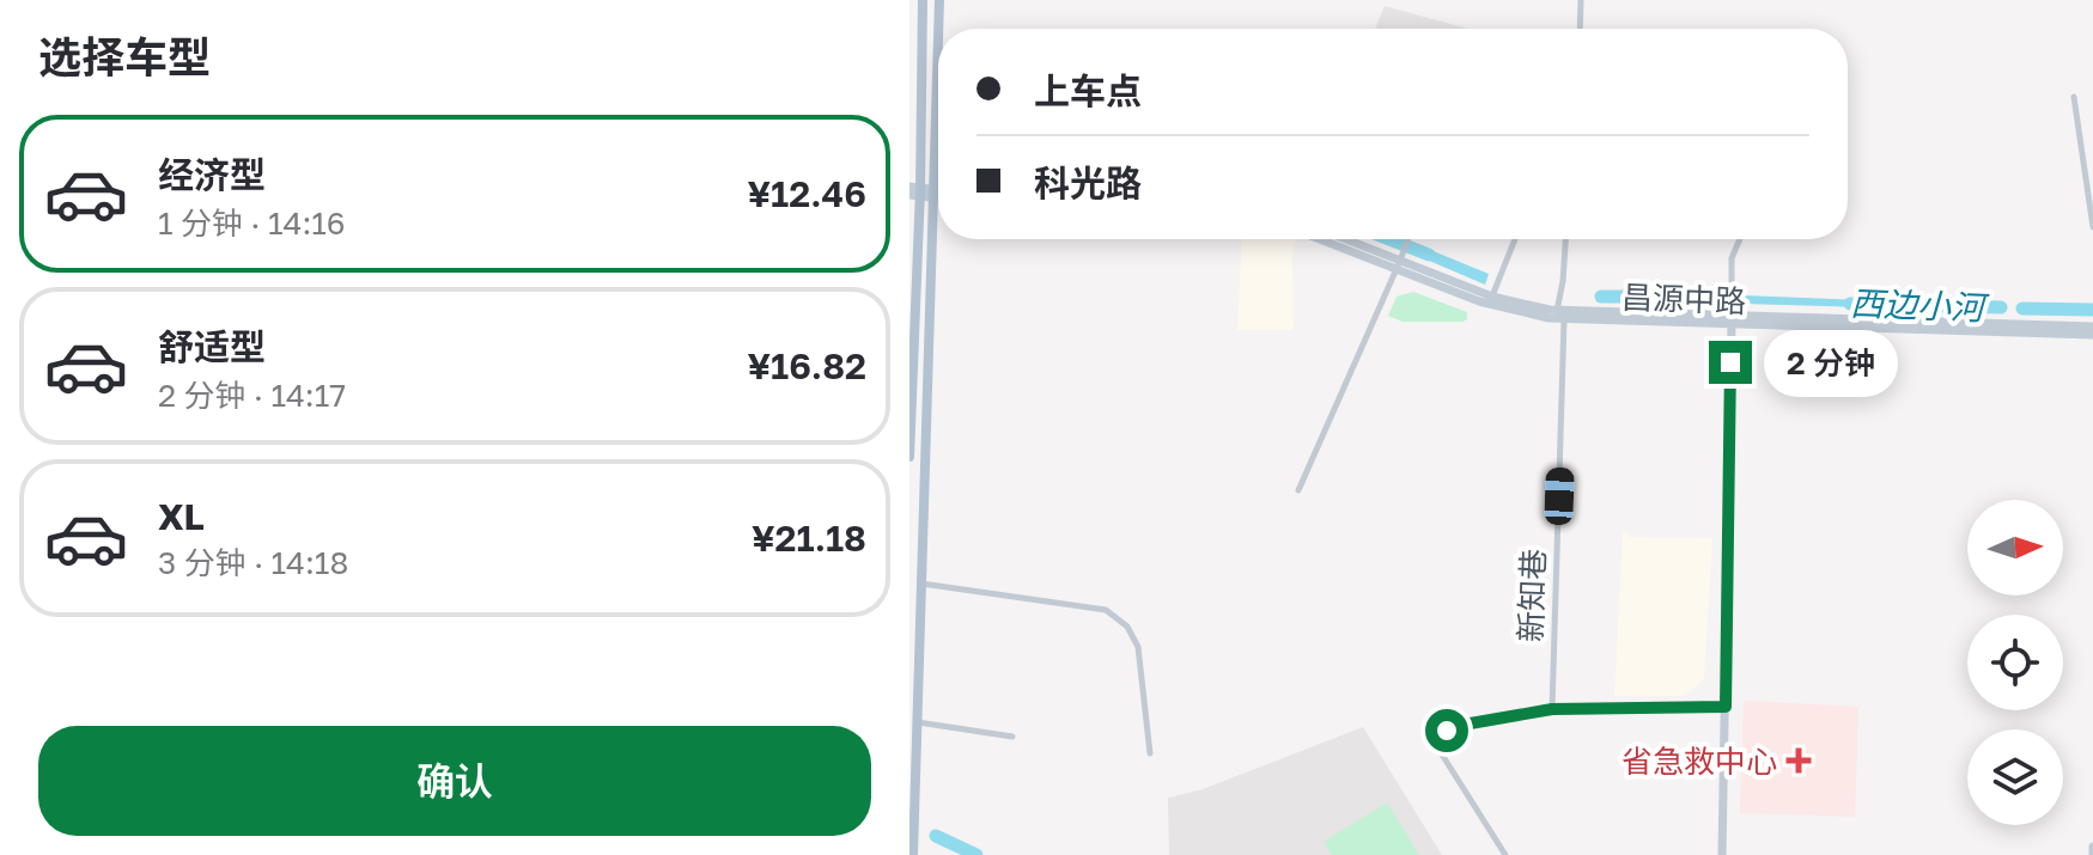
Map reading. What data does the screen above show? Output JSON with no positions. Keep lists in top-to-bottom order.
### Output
{
  "streets": {
    "main road": ["昌源中路"],
    "street": ["新知巷"]
  },
  "crossings": [
    ["昌源中路", "新知巷"]
  ],
  "water": ["西边小河"],
  "places": {
    "health": ["省急救中心"]
  },
  "north": "right",
  "page": {
    "heading": "选择车型",
    "banner": ["上车点", "科光路"],
    "list": [
      {
        "name": "经济型",
        "note": "1 分钟 · 14:16",
        "value": "¥12.46"
      },
      {
        "name": "舒适型",
        "note": "2 分钟 · 14:17",
        "value": "¥16.82"
      },
      {
        "name": "XL",
        "note": "3 分钟 · 14:18",
        "value": "¥21.18"
      }
    ],
    "bubble": "2 分钟",
    "buttons": "确认"
  }
}
